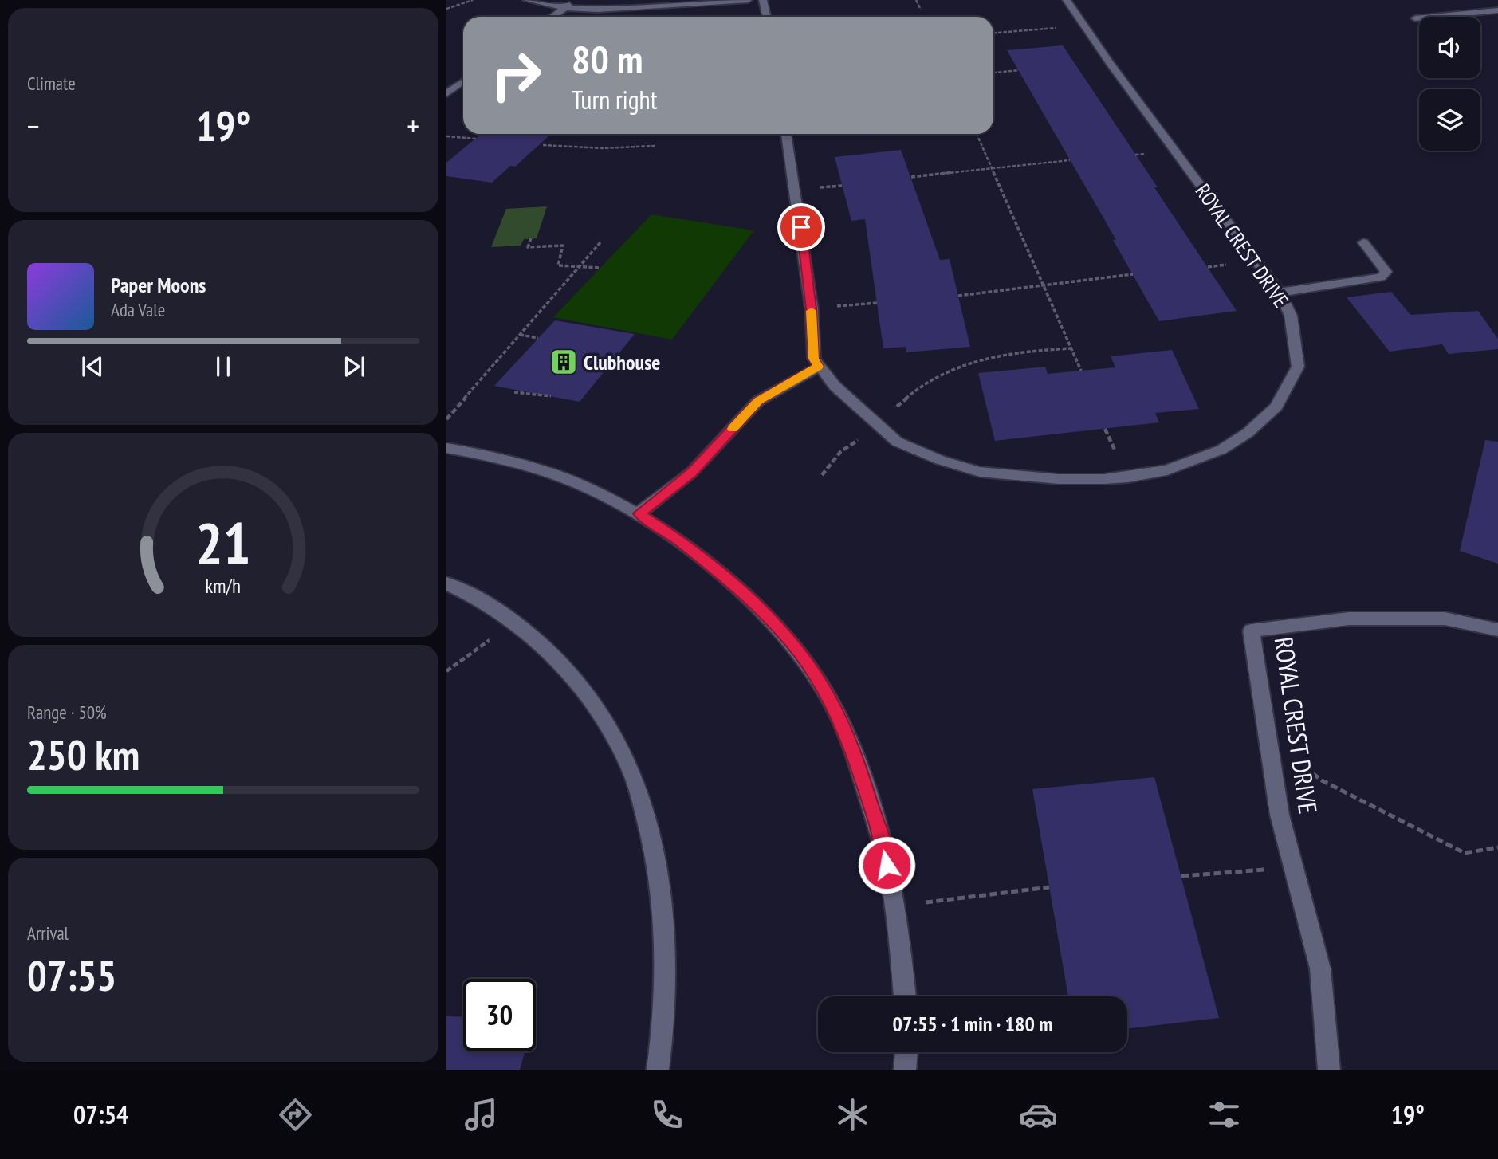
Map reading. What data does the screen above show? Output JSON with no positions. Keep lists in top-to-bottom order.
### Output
{
  "streets": {
    "street": ["ROYAL CREST DRIVE"]
  },
  "places": {
    "building": ["Clubhouse"]
  },
  "page": {
    "tile": [
      "Climate",
      ["Range · 50%", "250 km"],
      ["Arrival", "07:55"]
    ],
    "turn": ["80 m", "Turn right"],
    "heat": ["−", "19°", "+"],
    "song": ["Paper Moons", "Ada Vale"],
    "limit": "30",
    "trip": "07:55 · 1 min · 180 m",
    "tabs": ["07:54", "19°"],
    "gauge": ["21", "km/h"]
  }
}
